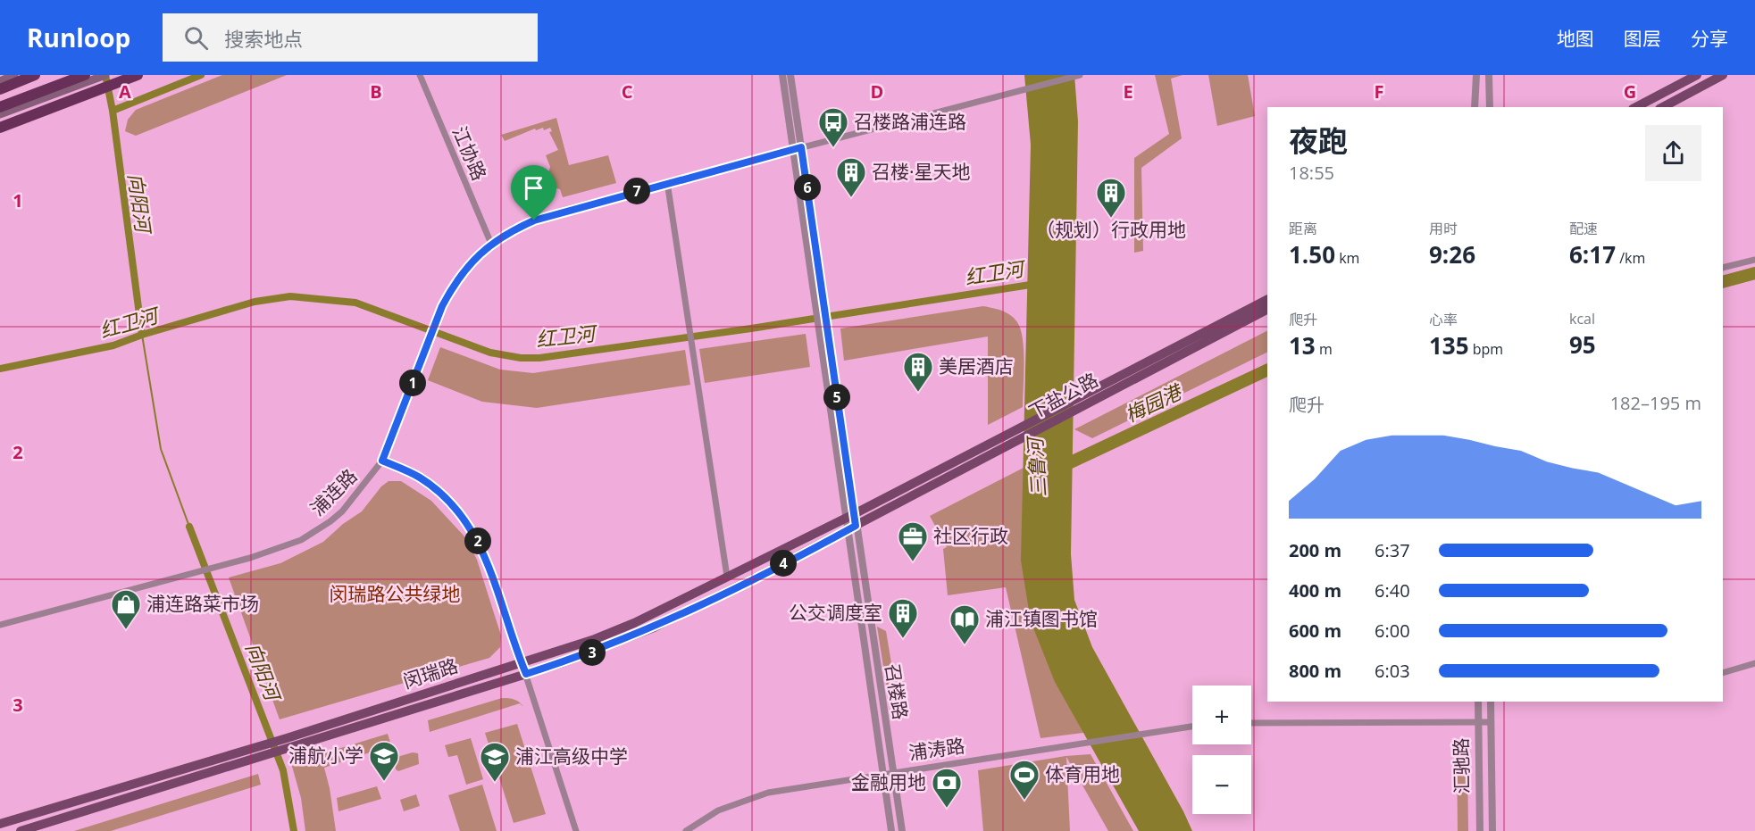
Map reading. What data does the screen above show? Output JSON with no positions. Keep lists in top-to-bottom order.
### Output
{
  "streets": {
    "main road": ["下盐公路", "闵瑞路"],
    "street": [
      "江协路",
      "浦连路",
      "召楼路",
      "浦涛路",
      "汇驰路"
    ]
  },
  "crossings": [
    ["江协路", "浦连路"],
    ["下盐公路", "闵瑞路"],
    ["下盐公路", "召楼路"],
    ["浦连路", "召楼路"],
    ["闵瑞路", "召楼路"],
    ["召楼路", "浦涛路"]
  ],
  "water": [
    "向阳河",
    "红卫河",
    "梅园港",
    "三鲁河"
  ],
  "parks": ["闵瑞路公共绿地"],
  "places": {
    "bus stop": ["召楼路浦连路"],
    "building": [
      "召楼·星天地",
      "（规划）行政用地",
      "美居酒店",
      "公交调度室"
    ],
    "office": ["社区行政"],
    "shop": ["浦连路菜市场"],
    "library": ["浦江镇图书馆"],
    "school or university": ["浦航小学", "浦江高级中学"],
    "sports": ["体育用地"],
    "bank": ["金融用地"]
  },
  "page": {
    "header": "Runloop",
    "search": "搜索地点",
    "nav": ["地图", "图层", "分享"],
    "heading": ["夜跑", "18:55"],
    "pins": [
      "6",
      "7",
      "1",
      "5",
      "2",
      "4",
      "3"
    ],
    "stats": [
      ["距离", "1.50 km"],
      ["用时", "9:26"],
      ["配速", "6:17 /km"],
      ["爬升", "13 m"],
      ["心率", "135 bpm"],
      ["kcal", "95"]
    ],
    "chart": ["爬升", "182–195 m"],
    "list": [
      {
        "name": "200 m",
        "note": "6:37"
      },
      {
        "name": "400 m",
        "note": "6:40"
      },
      {
        "name": "600 m",
        "note": "6:00"
      },
      {
        "name": "800 m",
        "note": "6:03"
      }
    ],
    "map_buttons": ["+", "−"]
  },
  "grid": {
    "columns": [
      "A",
      "B",
      "C",
      "D",
      "E",
      "F",
      "G"
    ],
    "rows": ["1", "2", "3"]
  }
}
